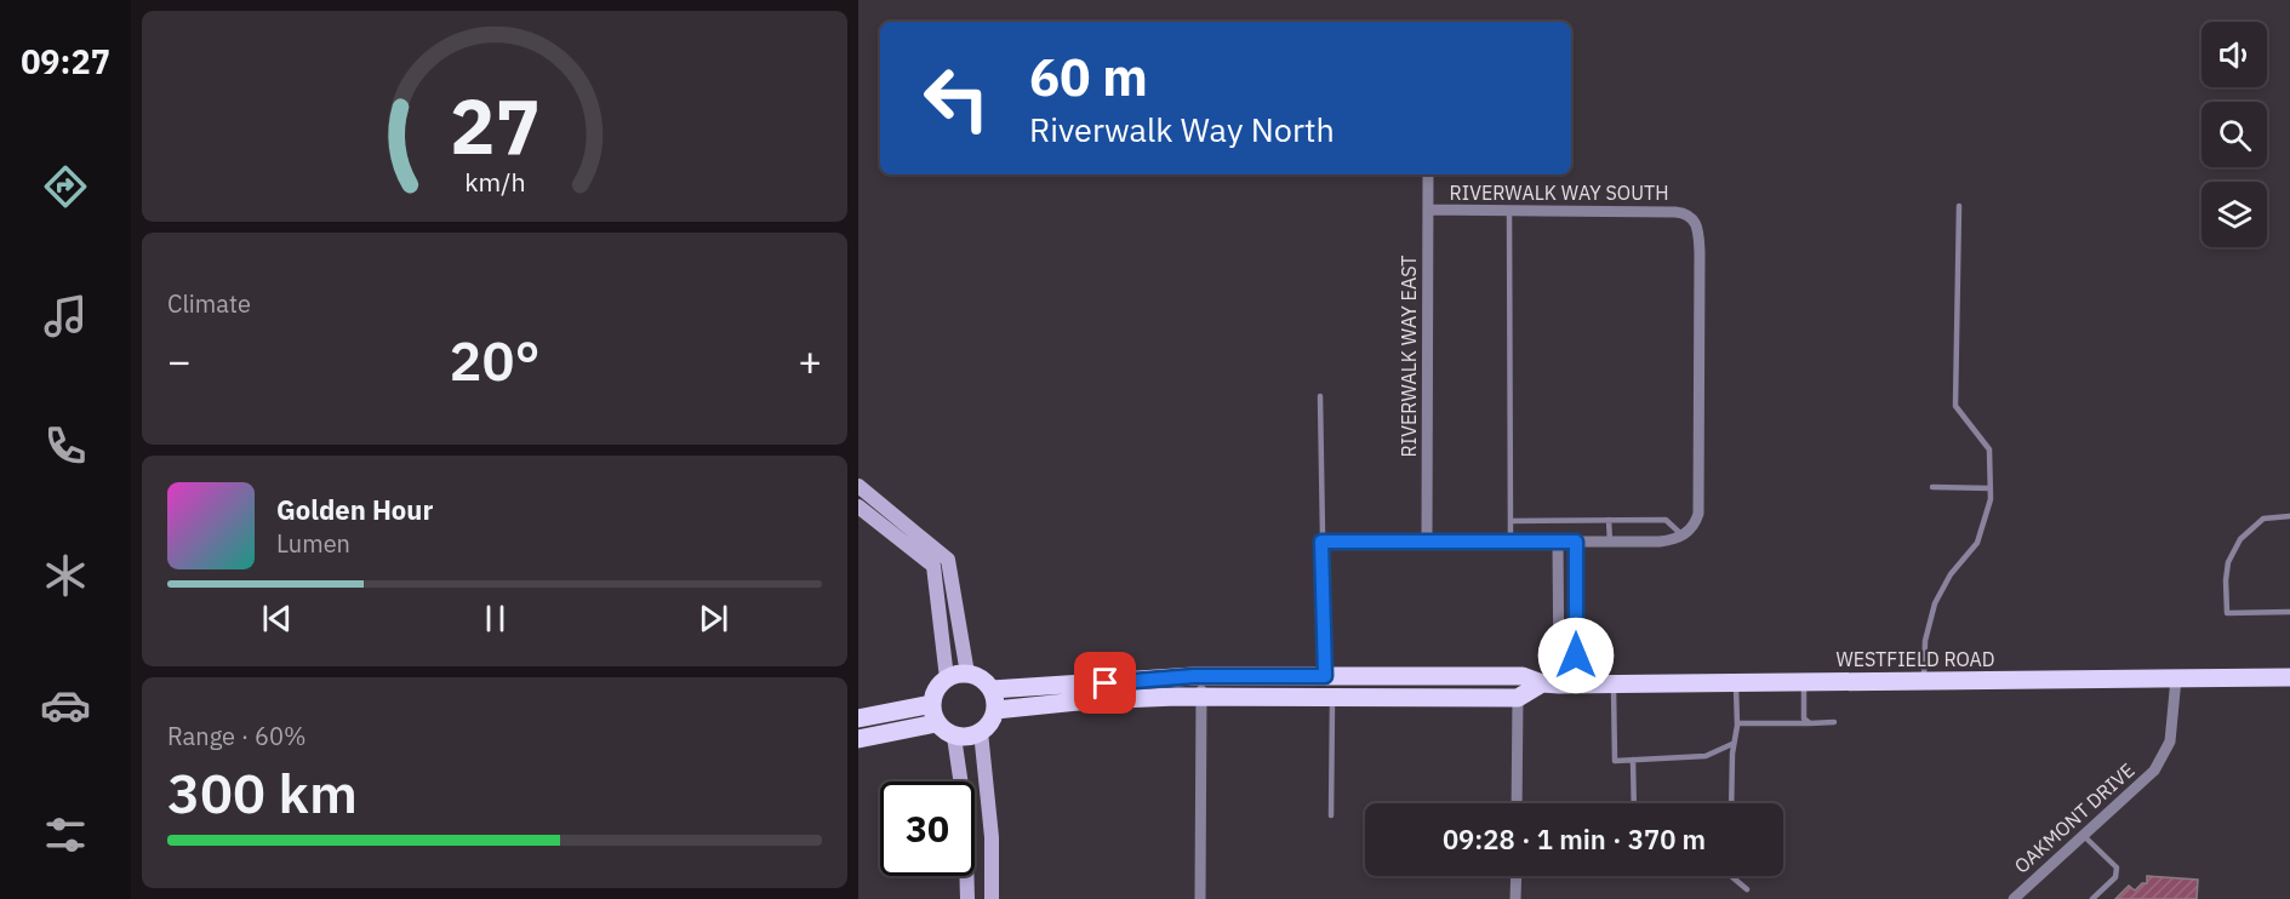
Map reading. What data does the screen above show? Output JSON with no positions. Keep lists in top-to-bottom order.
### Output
{
  "streets": {
    "main road": ["WESTFIELD ROAD"],
    "street": ["RIVERWALK WAY SOUTH", "RIVERWALK WAY EAST", "OAKMONT DRIVE"]
  },
  "crossings": [
    ["RIVERWALK WAY SOUTH", "RIVERWALK WAY EAST"],
    ["WESTFIELD ROAD", "OAKMONT DRIVE"]
  ],
  "page": {
    "tabs": "09:27",
    "turn": ["60 m", "Riverwalk Way North"],
    "tile": [
      "Climate",
      ["Range · 60%", "300 km"]
    ],
    "heat": ["−", "20°", "+"],
    "song": ["Golden Hour", "Lumen"],
    "limit": "30",
    "trip": "09:28 · 1 min · 370 m",
    "gauge": ["27", "km/h"]
  }
}
